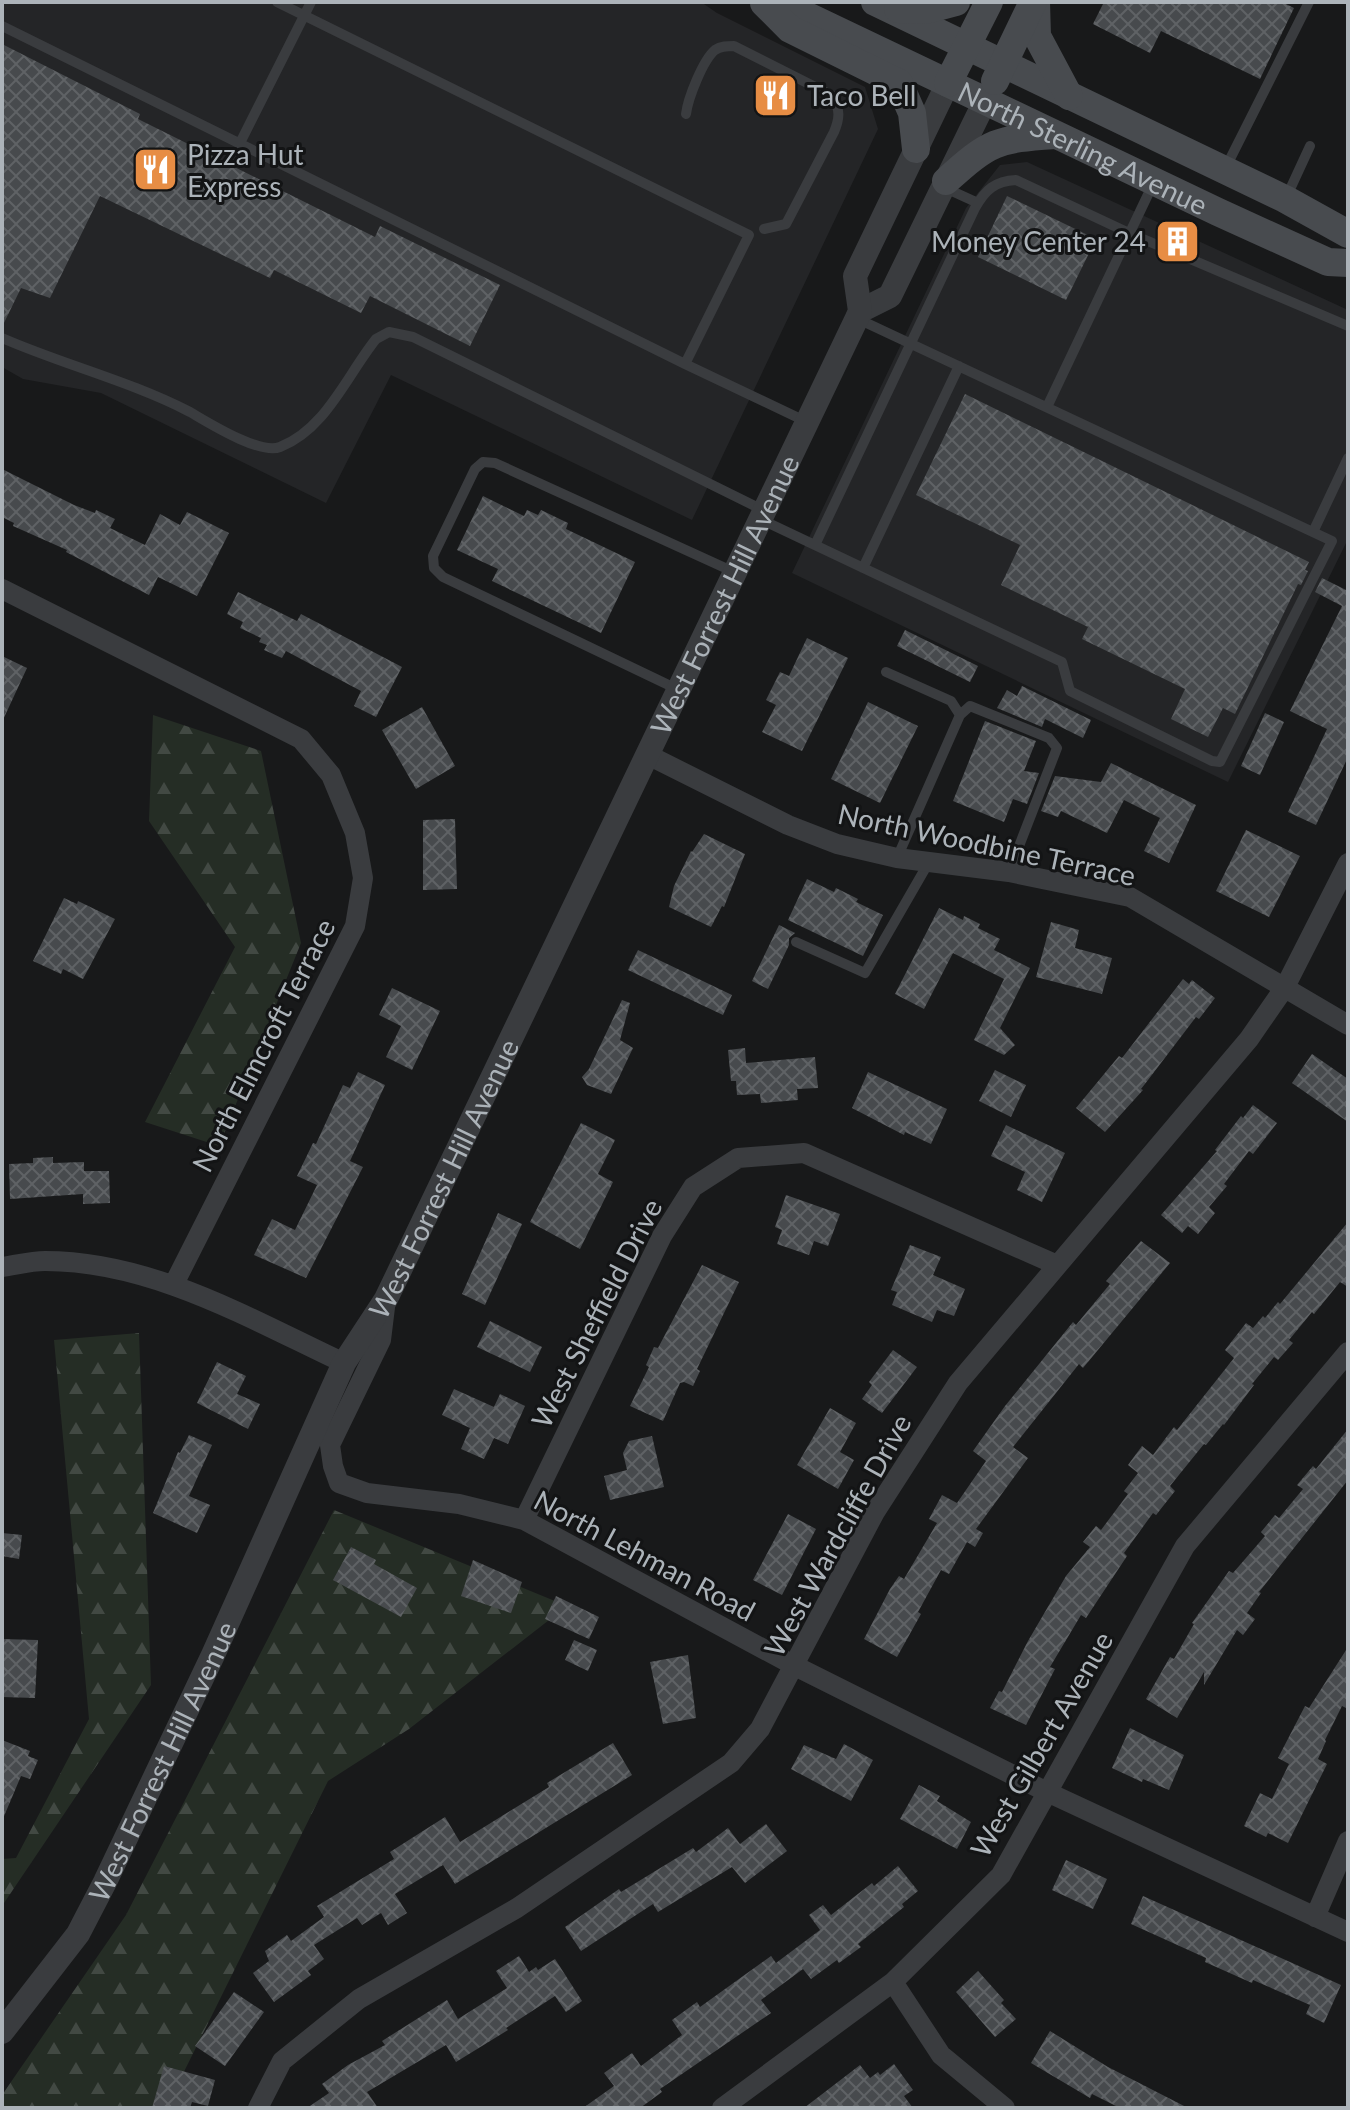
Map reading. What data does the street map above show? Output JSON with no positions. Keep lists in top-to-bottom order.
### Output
{
  "streets": {
    "main road": ["North Sterling Avenue"],
    "street": [
      "West Forrest Hill Avenue",
      "North Woodbine Terrace",
      "North Elmcroft Terrace",
      "West Sheffield Drive",
      "West Wardcliffe Drive",
      "North Lehman Road",
      "West Gilbert Avenue"
    ]
  },
  "crossings": [
    ["West Forrest Hill Avenue", "North Woodbine Terrace"],
    ["West Forrest Hill Avenue", "North Lehman Road"],
    ["North Woodbine Terrace", "West Wardcliffe Drive"],
    ["West Sheffield Drive", "West Wardcliffe Drive"],
    ["West Sheffield Drive", "North Lehman Road"],
    ["West Wardcliffe Drive", "North Lehman Road"],
    ["North Lehman Road", "West Gilbert Avenue"]
  ],
  "places": {
    "restaurant": ["Taco Bell", "Pizza Hut Express"],
    "building": ["Money Center 24"]
  }
}
